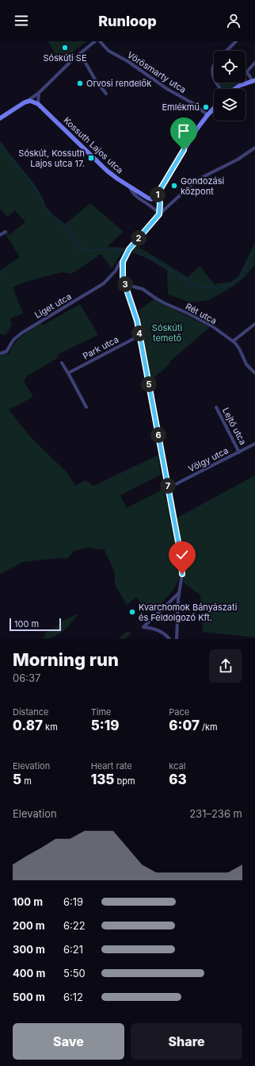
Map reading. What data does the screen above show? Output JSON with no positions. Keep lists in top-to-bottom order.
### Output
{
  "streets": {
    "street": [
      "Vörösmarty utca",
      "Kossuth Lajos utca",
      "Liget utca",
      "Rét utca",
      "Park utca",
      "Lejtő utca",
      "Völgy utca"
    ]
  },
  "crossings": [
    ["Lejtő utca", "Völgy utca"]
  ],
  "parks": ["Sóskúti temető"],
  "places": {
    "other": [
      "Sóskúti SE",
      "Orvosi rendelők",
      "Emlékmű",
      "Gondozási központ",
      "Kvarchomok Bányászati és Feldolgozó Kft."
    ],
    "transit": ["Sóskút, Kossuth Lajos utca 17."]
  },
  "scale_bar": "100 m",
  "page": {
    "header": "Runloop",
    "pins": [
      "1",
      "2",
      "3",
      "4",
      "5",
      "6",
      "7"
    ],
    "scale": "100 m",
    "heading": ["Morning run", "06:37"],
    "stats": [
      ["Distance", "0.87 km"],
      ["Time", "5:19"],
      ["Pace", "6:07 /km"],
      ["Elevation", "5 m"],
      ["Heart rate", "135 bpm"],
      ["kcal", "63"]
    ],
    "chart": ["Elevation", "231–236 m"],
    "list": [
      {
        "name": "100 m",
        "note": "6:19"
      },
      {
        "name": "200 m",
        "note": "6:22"
      },
      {
        "name": "300 m",
        "note": "6:21"
      },
      {
        "name": "400 m",
        "note": "5:50"
      },
      {
        "name": "500 m",
        "note": "6:12"
      }
    ],
    "buttons": ["Save", "Share"]
  }
}
